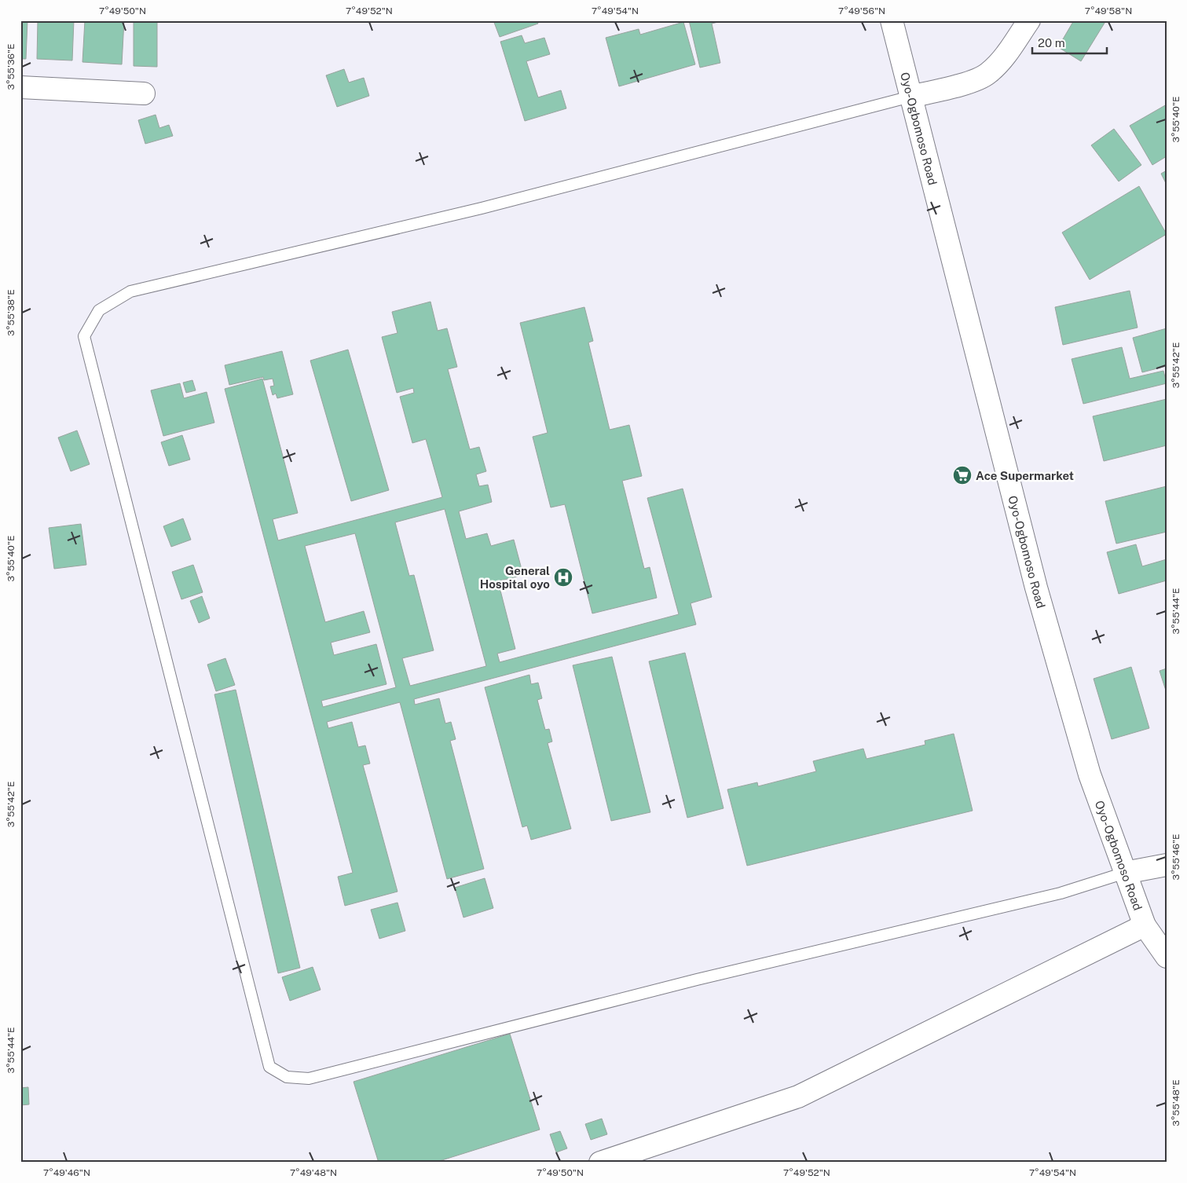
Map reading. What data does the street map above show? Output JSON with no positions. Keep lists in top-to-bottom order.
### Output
{
  "streets": {
    "main road": ["Oyo-Ogbomoso Road"]
  },
  "places": {
    "supermarket": ["Ace Supermarket"],
    "hospital": ["General Hospital oyo"]
  },
  "scale_bar": "20 m",
  "coordinates": [
    "7°49'50\"N",
    "7°49'52\"N",
    "7°49'54\"N",
    "7°49'56\"N",
    "7°49'58\"N",
    "3°55'36\"E",
    "3°55'40\"E",
    "3°55'38\"E",
    "3°55'42\"E",
    "3°55'44\"E",
    "3°55'46\"E",
    "3°55'48\"E",
    "7°49'46\"N",
    "7°49'48\"N"
  ]
}
